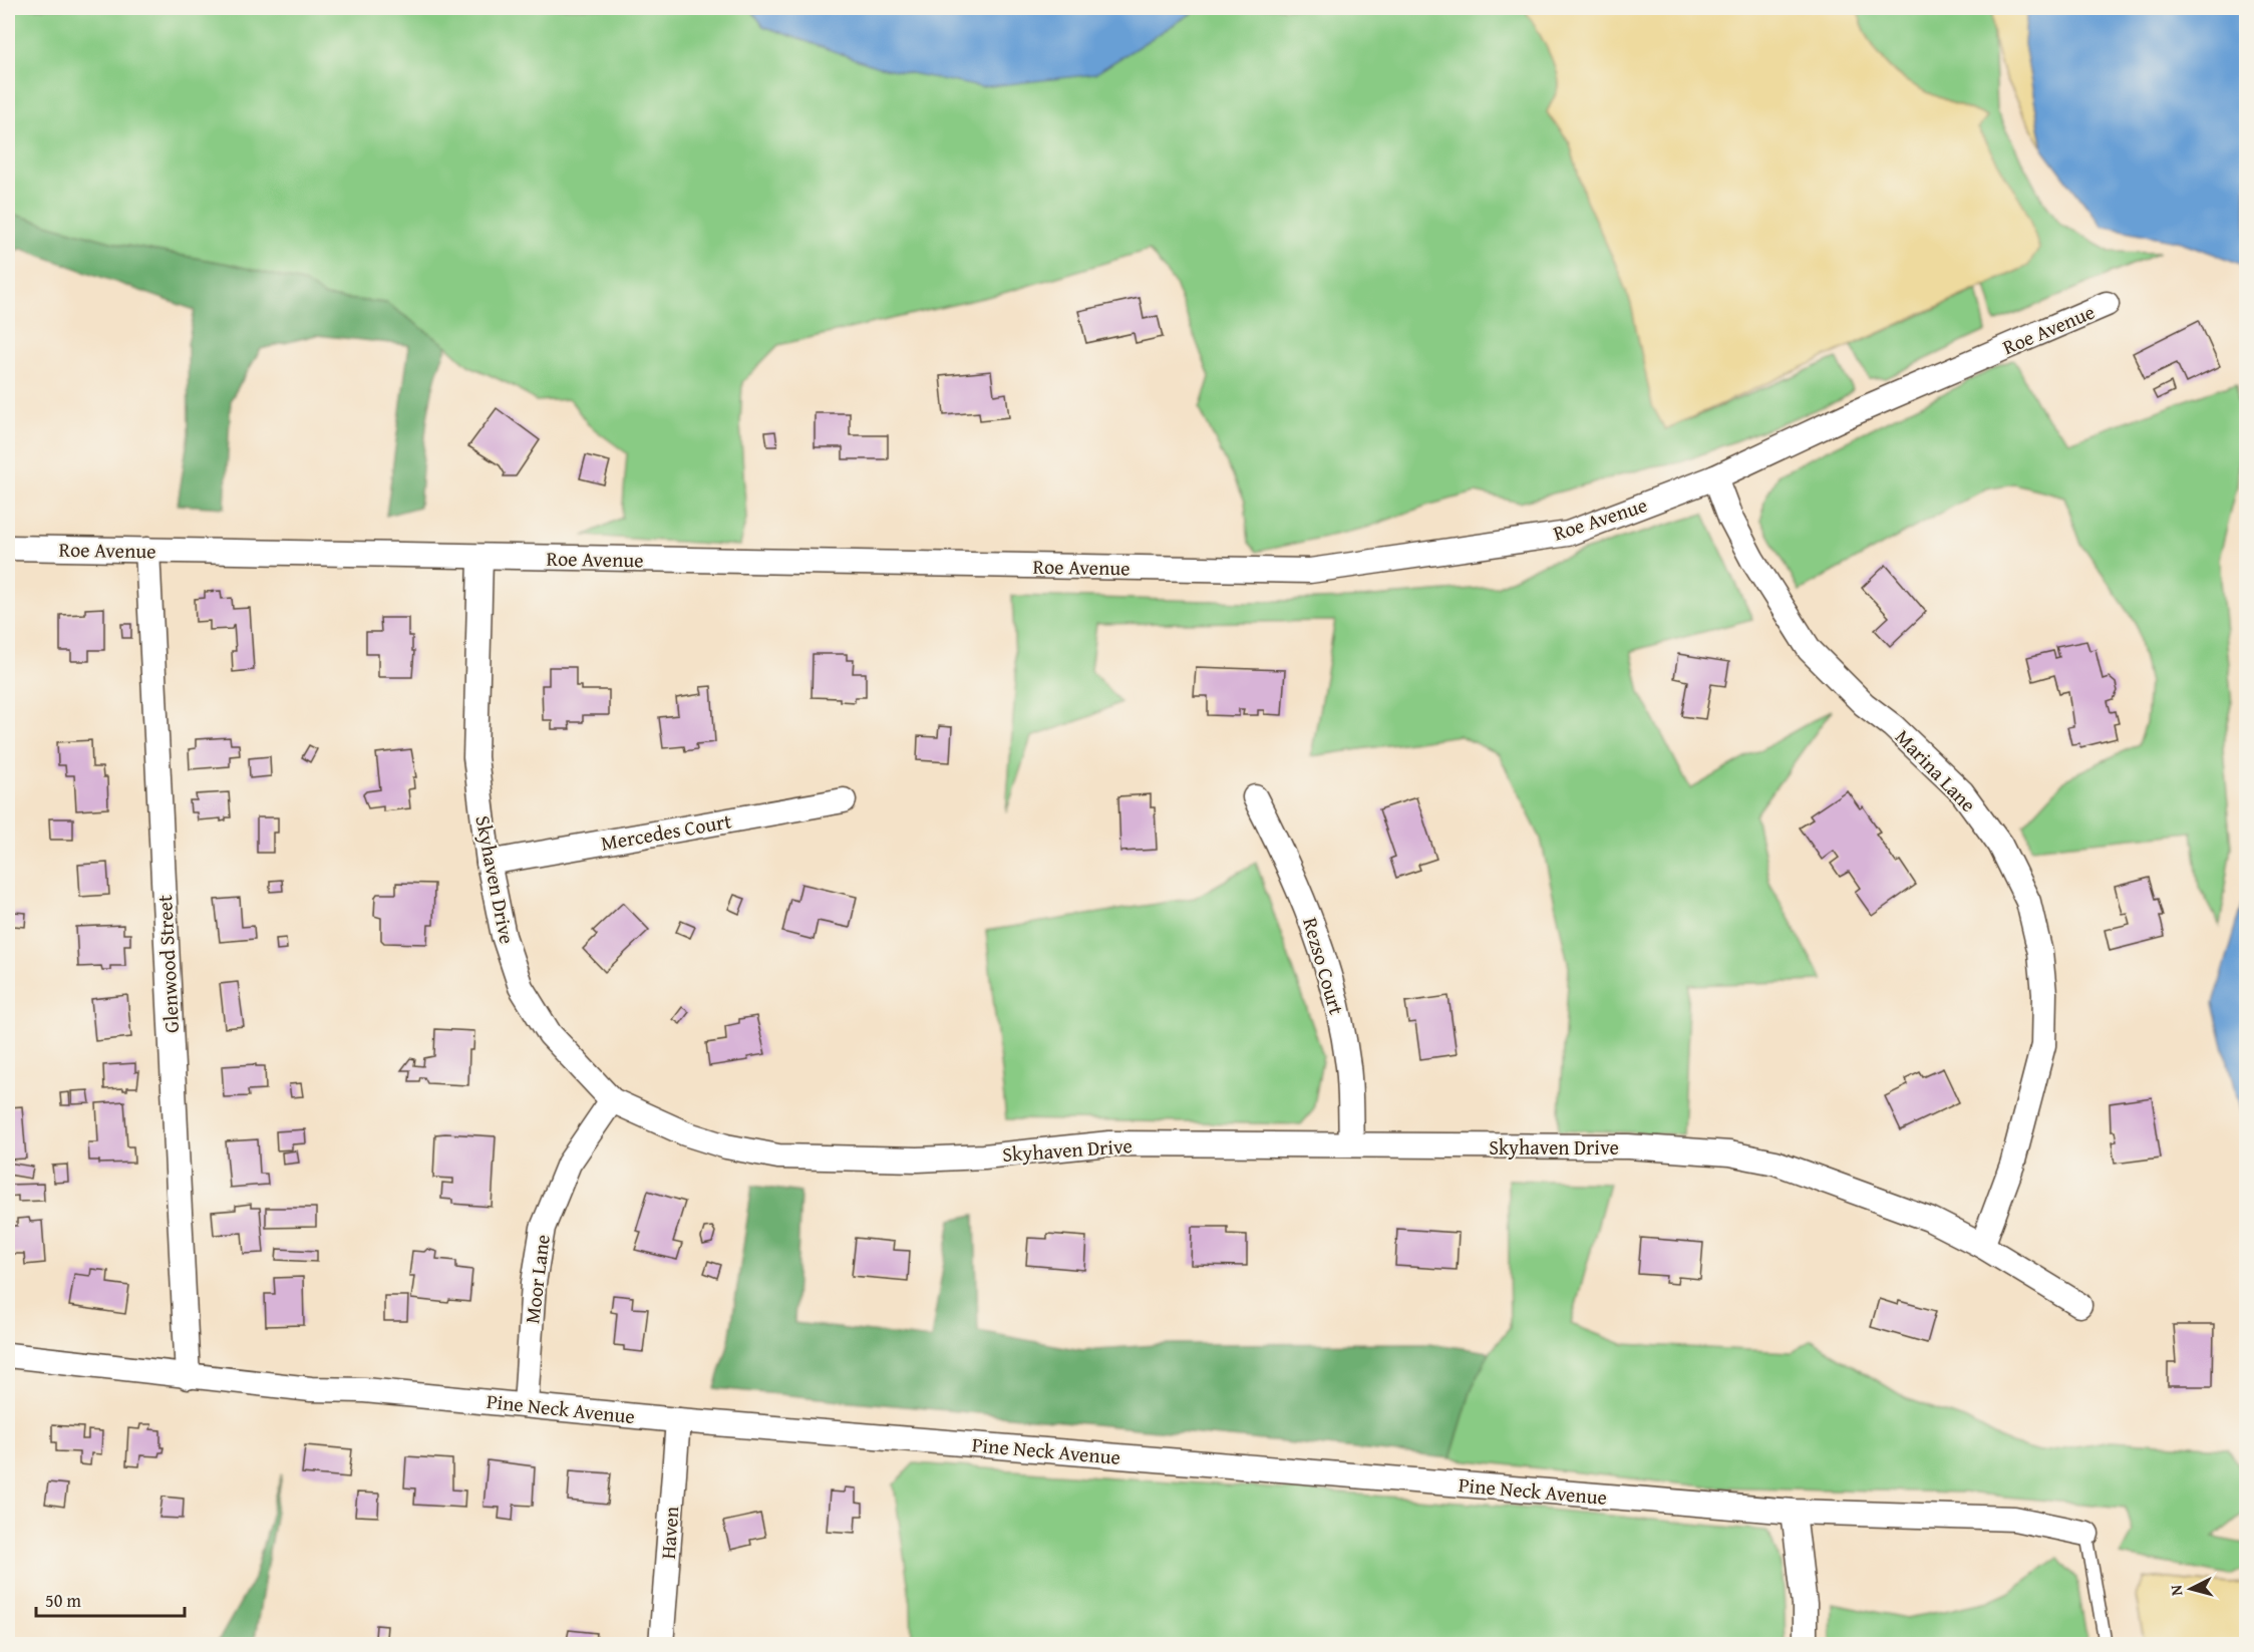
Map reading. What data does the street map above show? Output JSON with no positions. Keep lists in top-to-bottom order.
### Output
{
  "streets": {
    "street": [
      "Roe Avenue",
      "Marina Lane",
      "Mercedes Court",
      "Skyhaven Drive",
      "Glenwood Street",
      "Rezso Court",
      "Moor Lane",
      "Pine Neck Avenue",
      "Haven"
    ]
  },
  "crossings": [
    ["Roe Avenue", "Marina Lane"],
    ["Roe Avenue", "Skyhaven Drive"],
    ["Roe Avenue", "Glenwood Street"],
    ["Marina Lane", "Skyhaven Drive"],
    ["Mercedes Court", "Skyhaven Drive"],
    ["Skyhaven Drive", "Rezso Court"],
    ["Skyhaven Drive", "Moor Lane"],
    ["Glenwood Street", "Pine Neck Avenue"],
    ["Moor Lane", "Pine Neck Avenue"],
    ["Pine Neck Avenue", "Haven"]
  ],
  "scale_bar": "50 m",
  "north": "left"
}
